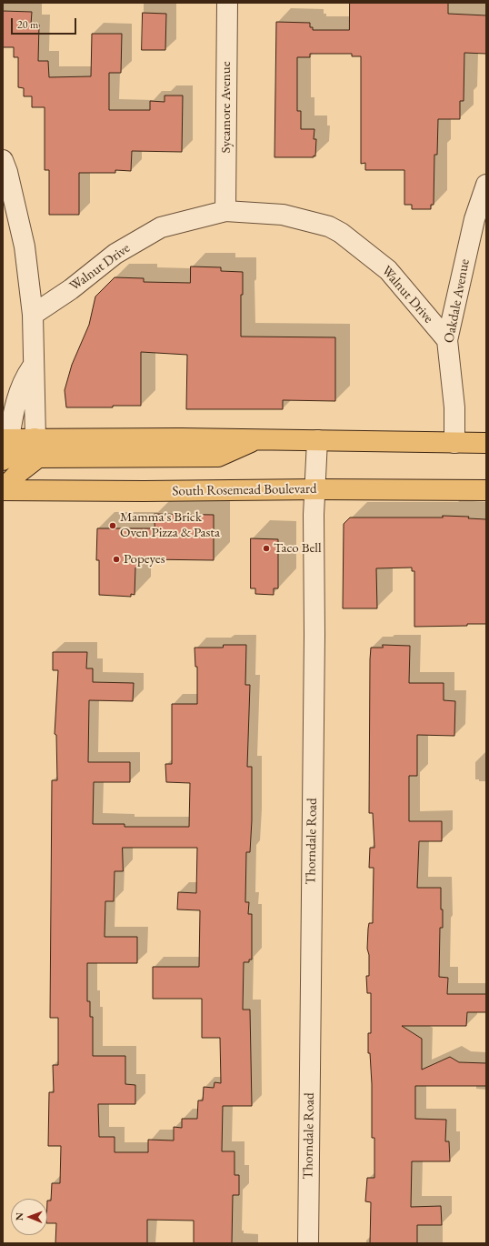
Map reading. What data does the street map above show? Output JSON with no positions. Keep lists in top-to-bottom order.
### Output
{
  "streets": {
    "main road": ["South Rosemead Boulevard"],
    "street": [
      "Sycamore Avenue",
      "Walnut Drive",
      "Oakdale Avenue",
      "Thorndale Road"
    ]
  },
  "crossings": [
    ["Sycamore Avenue", "Walnut Drive"],
    ["Walnut Drive", "Oakdale Avenue"],
    ["South Rosemead Boulevard", "Thorndale Road"]
  ],
  "places": ["Mamma's Brick Oven Pizza & Pasta", "Taco Bell", "Popeyes"],
  "scale_bar": "20 m",
  "north": "left"
}
